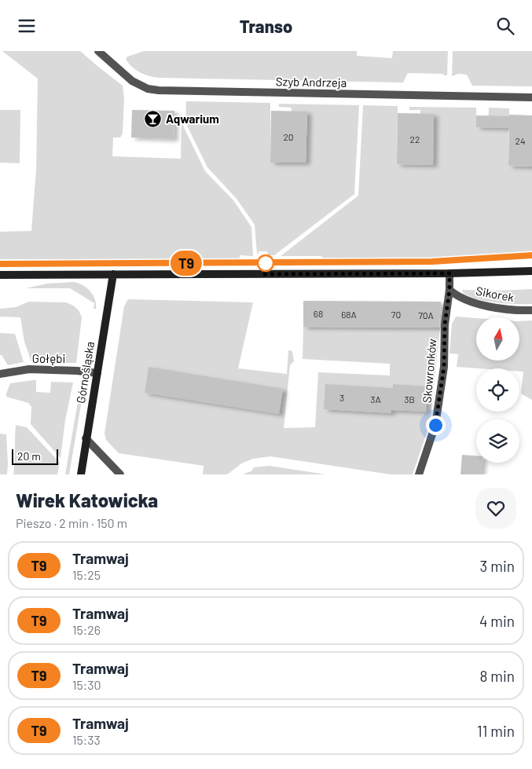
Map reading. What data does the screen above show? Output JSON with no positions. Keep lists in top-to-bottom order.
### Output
{
  "streets": {
    "street": [
      "Szyb Andrzeja",
      "Sikorek",
      "Gołębi",
      "Skowronków",
      "Górnośląska"
    ]
  },
  "crossings": [
    ["Sikorek", "Skowronków"],
    ["Gołębi", "Górnośląska"]
  ],
  "places": {
    "bar": ["Aqwarium"]
  },
  "lines": ["tram line T9"],
  "house_numbers": [
    "20",
    "22",
    "24",
    "68",
    "68A",
    "70",
    "70A",
    "3",
    "3A",
    "3B"
  ],
  "scale_bar": "20 m",
  "north": "top",
  "page": {
    "header": "Transo",
    "on_map": "T9",
    "scale": "20 m",
    "heading": ["Wirek Katowicka", "Pieszo · 2 min · 150 m"],
    "list": [
      {
        "mark": "T9",
        "name": "Tramwaj",
        "note": "15:25",
        "value": "3 min"
      },
      {
        "mark": "T9",
        "name": "Tramwaj",
        "note": "15:26",
        "value": "4 min"
      },
      {
        "mark": "T9",
        "name": "Tramwaj",
        "note": "15:30",
        "value": "8 min"
      },
      {
        "mark": "T9",
        "name": "Tramwaj",
        "note": "15:33",
        "value": "11 min"
      }
    ]
  }
}
